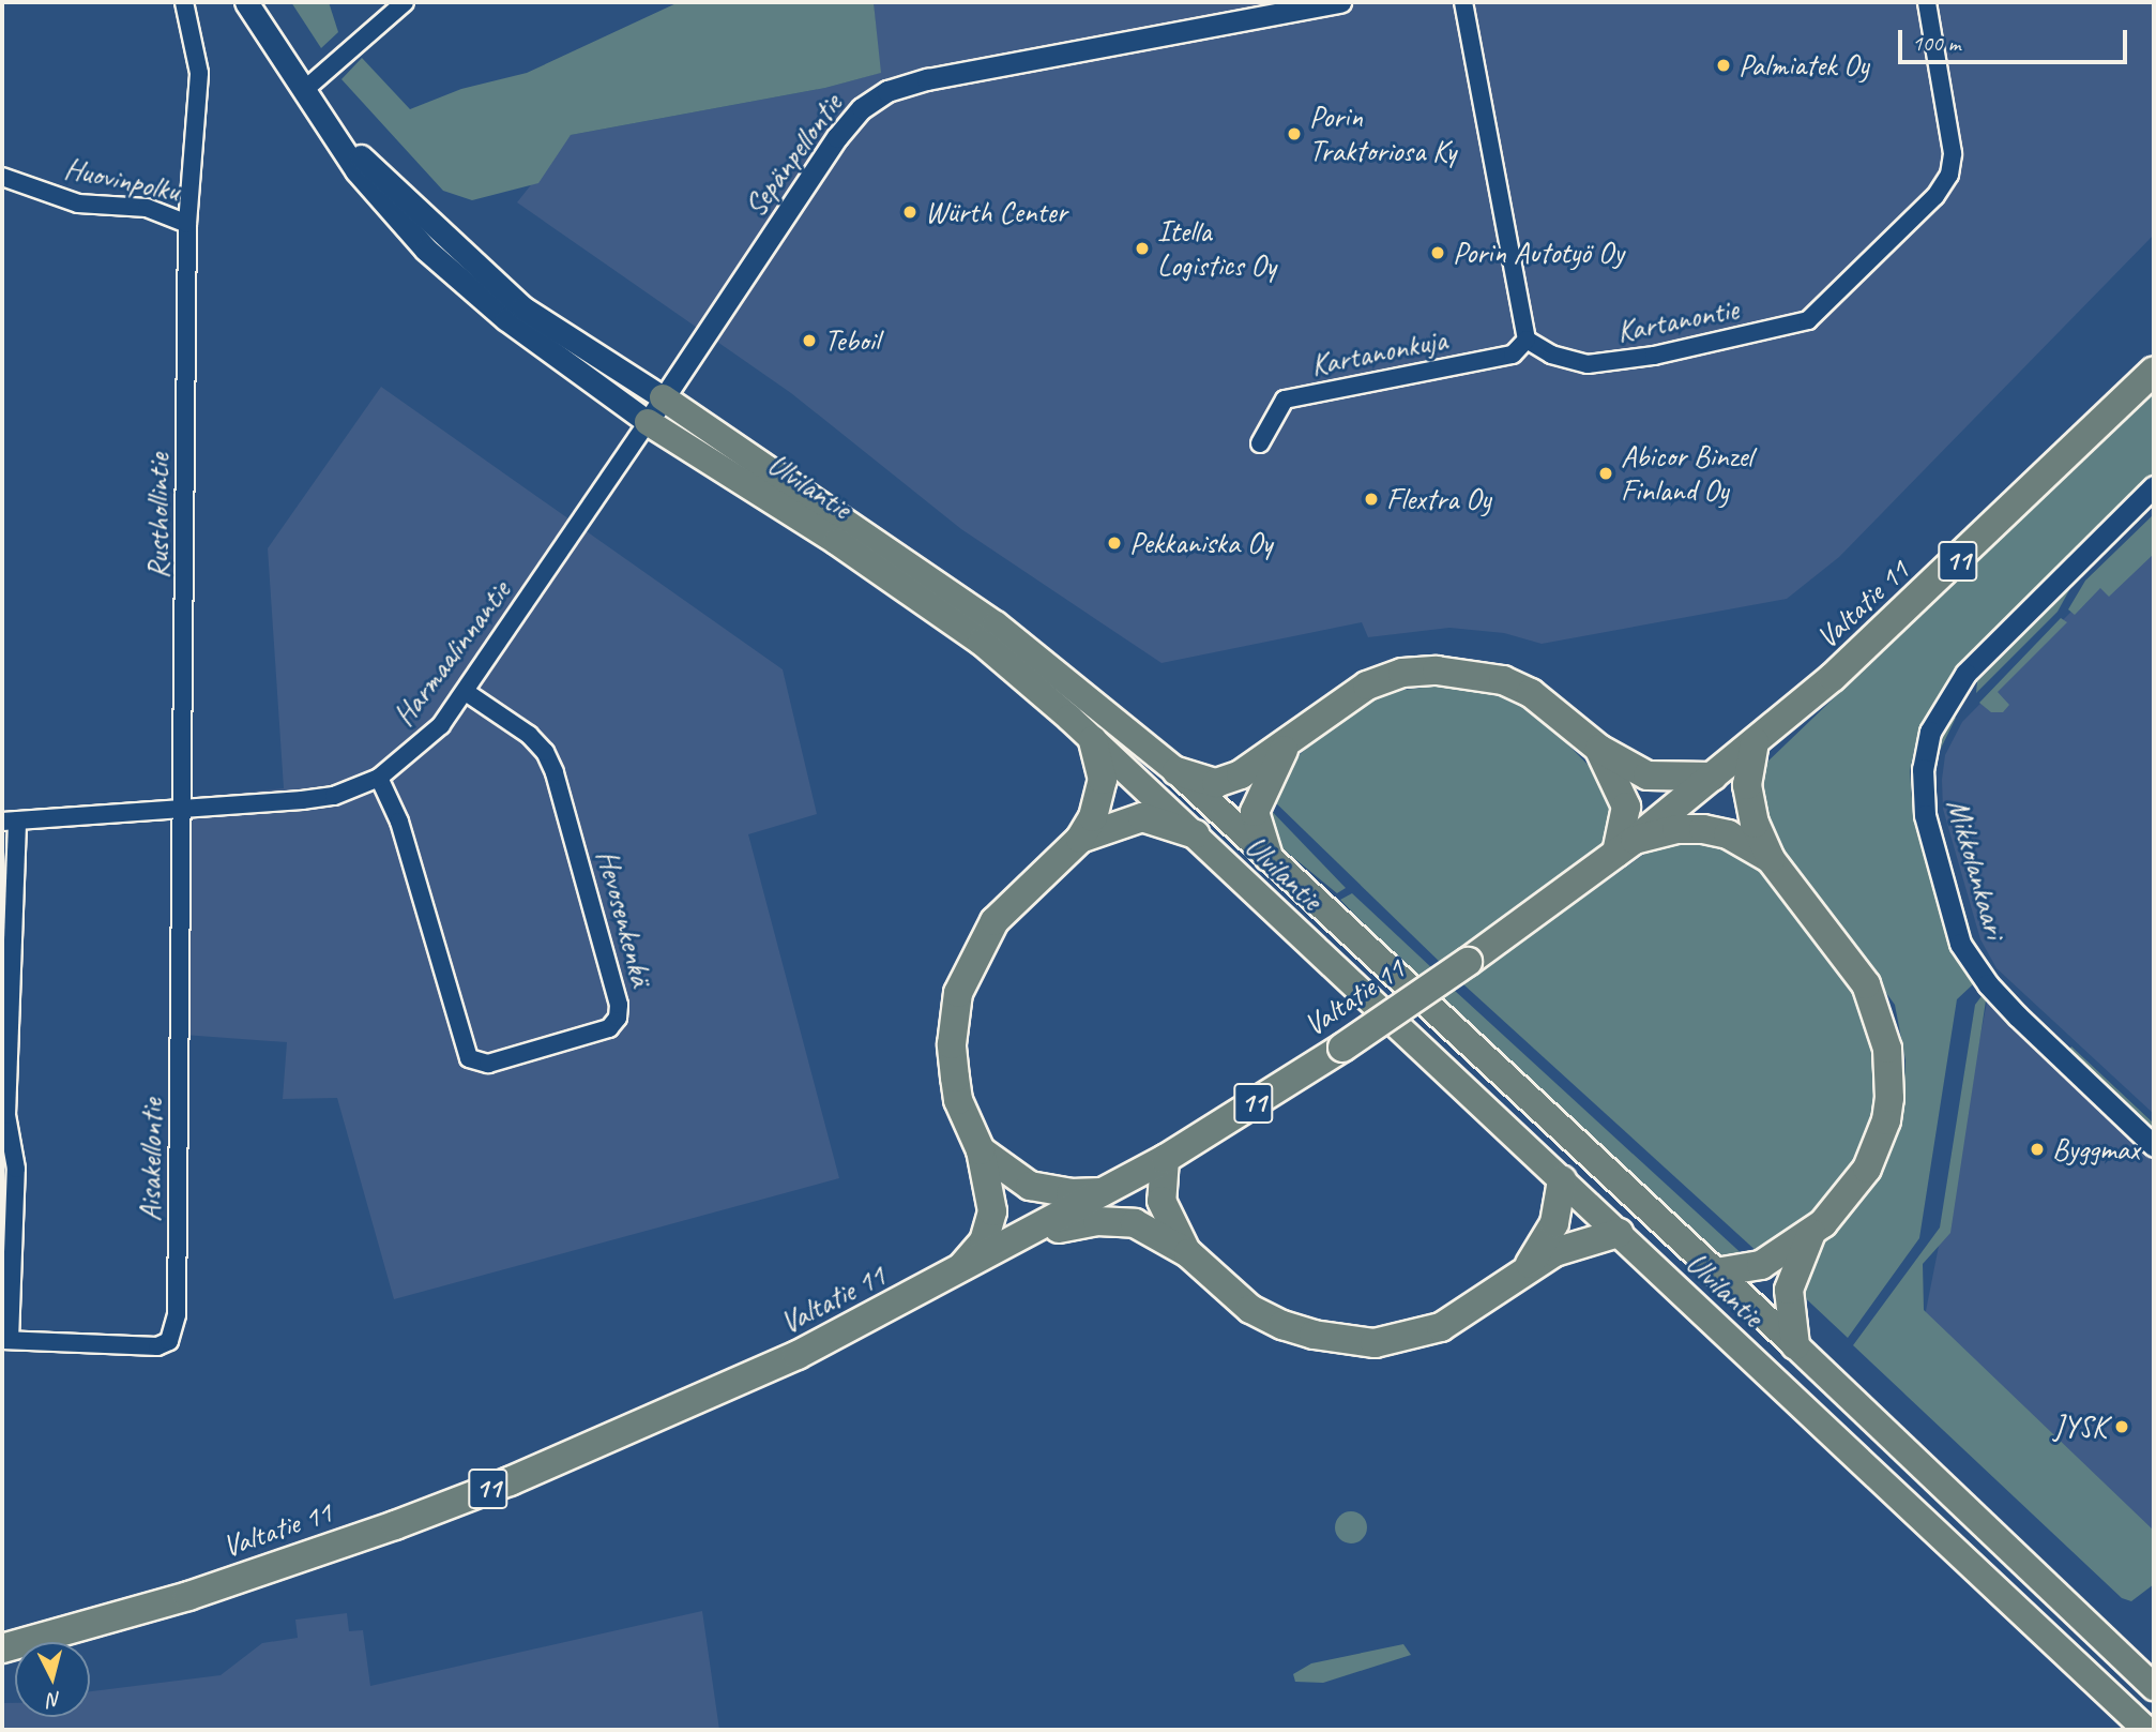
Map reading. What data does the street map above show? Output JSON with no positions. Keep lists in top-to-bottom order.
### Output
{
  "streets": {
    "highway": ["11", "Valtatie 11"],
    "main road": ["Ulvilantie"],
    "street": [
      "Sepänpellontie",
      "Huovinpolku",
      "Kartanontie",
      "Kartanonkuja",
      "Rusthollintie",
      "Harmaalinnantie",
      "Mikkolankaari",
      "Hevosenkenkä",
      "Aisakellontie"
    ]
  },
  "crossings": [
    ["Sepänpellontie", "Ulvilantie"],
    ["Sepänpellontie", "Harmaalinnantie"],
    ["Huovinpolku", "Rusthollintie"],
    ["Kartanontie", "Kartanonkuja"],
    ["Ulvilantie", "Harmaalinnantie"],
    ["Rusthollintie", "Harmaalinnantie"],
    ["Rusthollintie", "Aisakellontie"],
    ["Harmaalinnantie", "Hevosenkenkä"],
    ["Harmaalinnantie", "Aisakellontie"]
  ],
  "places": [
    "Palmiatek Oy",
    "Porin Traktoriosa Ky",
    "Würth Center",
    "Itella Logistics Oy",
    "Porin Autotyö Oy",
    "Teboil",
    "Abicor Binzel Finland Oy",
    "Flextra Oy",
    "Pekkaniska Oy",
    "Byggmax",
    "JYSK"
  ],
  "scale_bar": "100 m",
  "north": "bottom"
}
